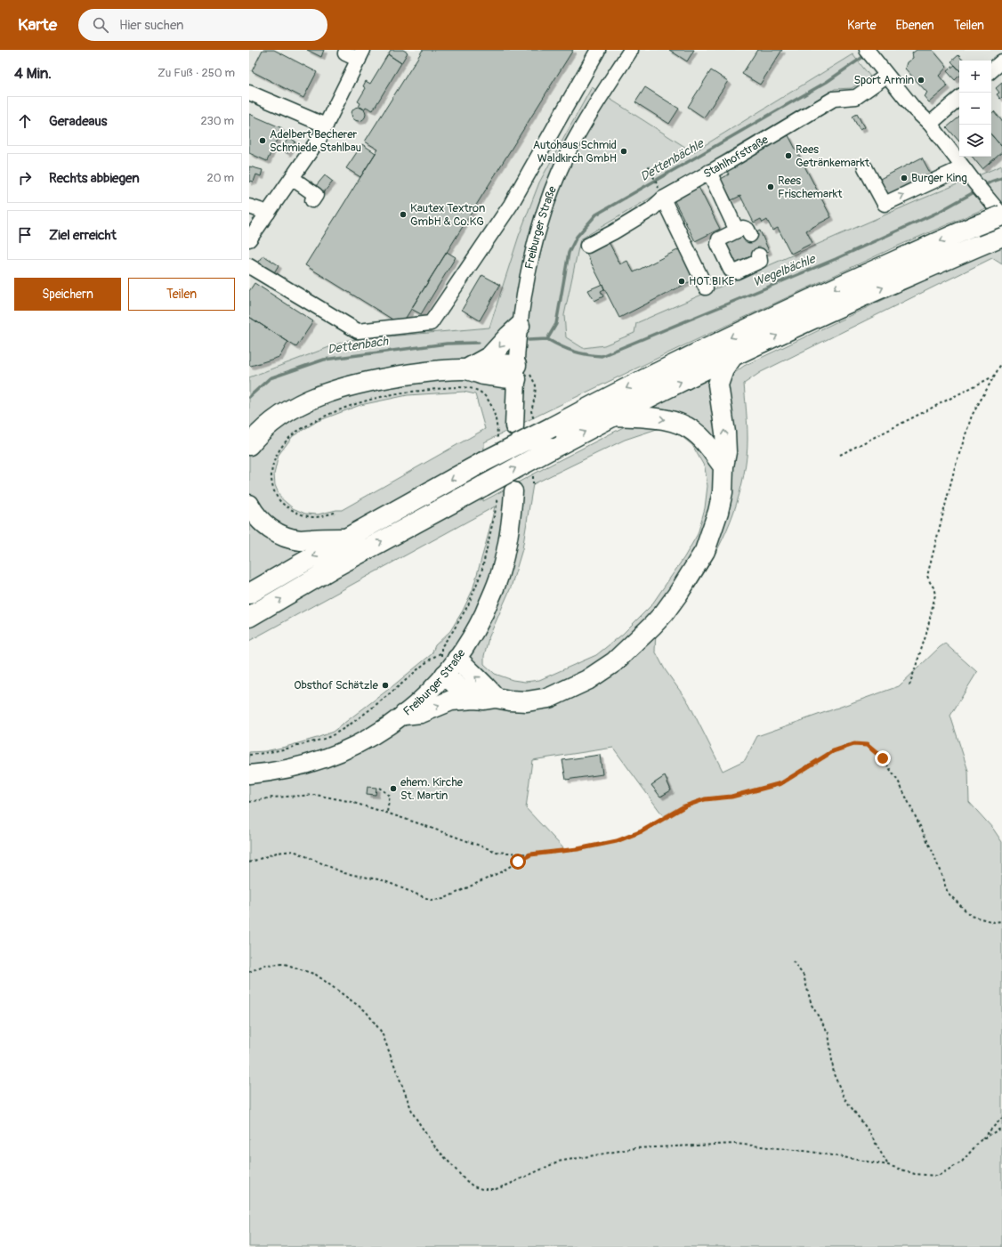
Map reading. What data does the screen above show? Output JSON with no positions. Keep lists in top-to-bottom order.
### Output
{
  "streets": {
    "main road": ["Freiburger Straße"],
    "street": ["Stahlhofstraße"]
  },
  "water": ["Dettenbächle", "Wegelbächle", "Dettenbach"],
  "places": [
    "Sport Armin",
    "Adelbert Becherer Schmiede Stahlbau",
    "Autohaus Schmid Waldkirch GmbH",
    "Rees Getränkemarkt",
    "Burger King",
    "Rees Frischemarkt",
    "Kautex Textron GmbH & Co.KG",
    "HOT.BIKE",
    "Obsthof Schätzle",
    "ehem. Kirche St. Martin"
  ],
  "page": {
    "header": "Karte",
    "search": "Hier suchen",
    "nav": ["Karte", "Ebenen", "Teilen"],
    "heading": ["4 Min.", "Zu Fuß · 250 m"],
    "map_buttons": ["+", "−"],
    "list": [
      ["Geradeaus", "230 m"],
      ["Rechts abbiegen", "20 m"],
      "Ziel erreicht"
    ],
    "buttons": ["Speichern", "Teilen"]
  }
}
